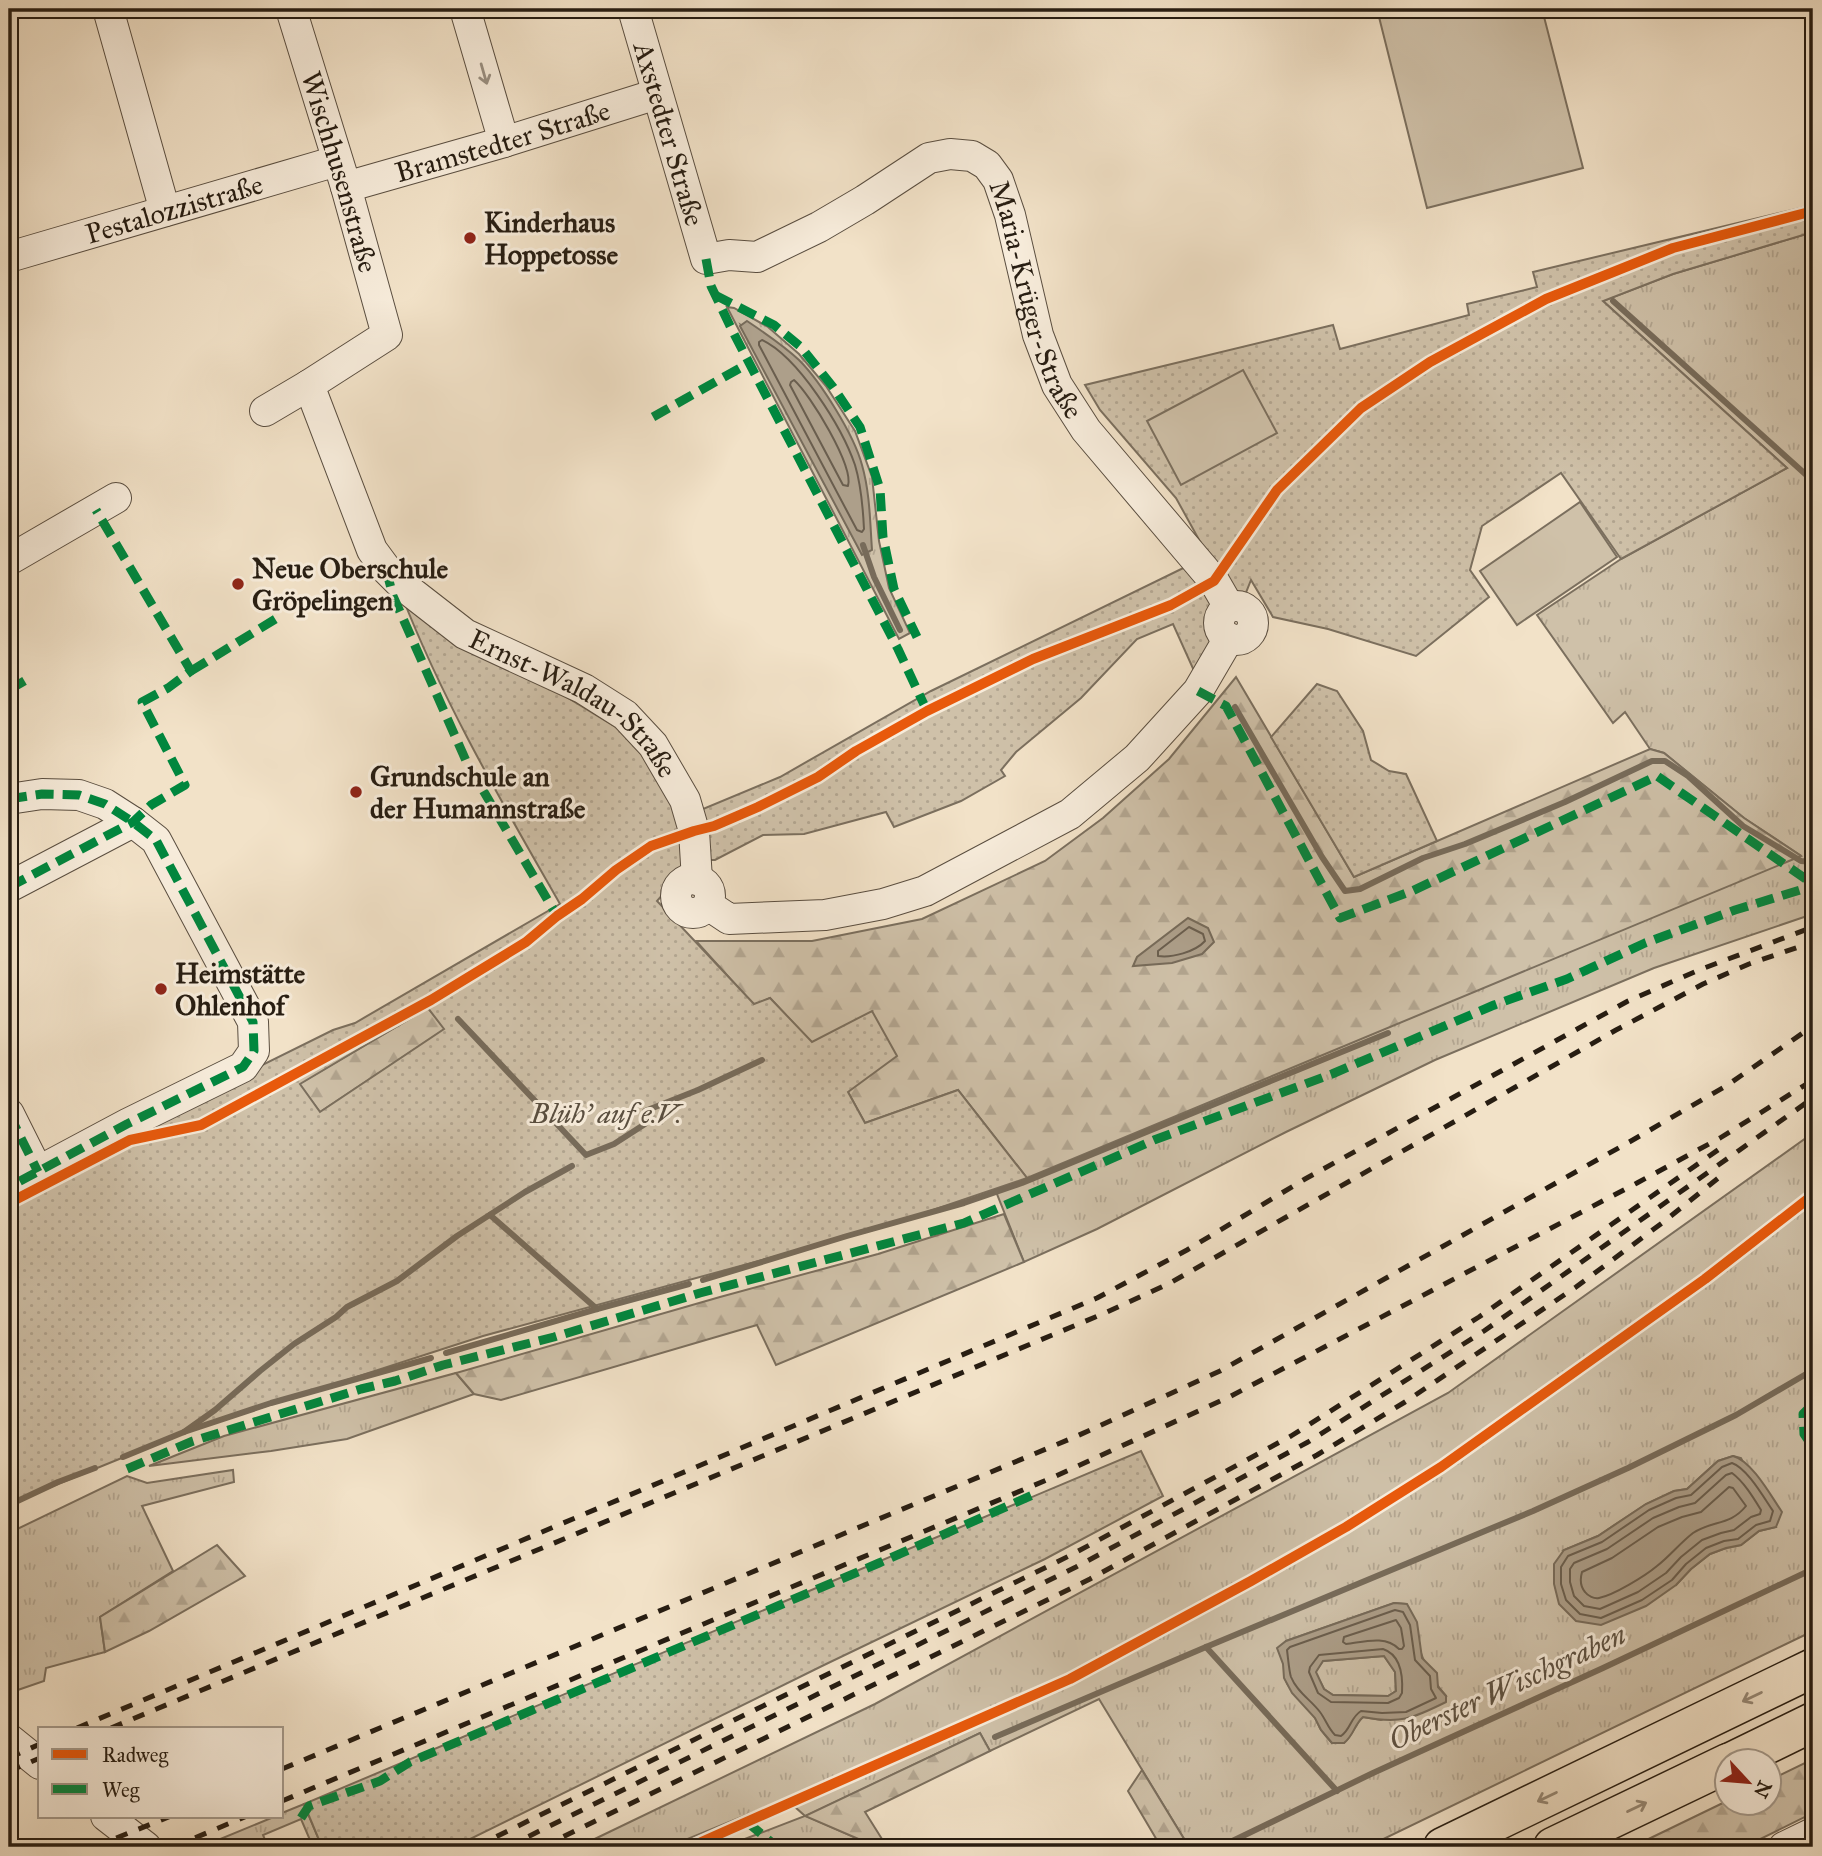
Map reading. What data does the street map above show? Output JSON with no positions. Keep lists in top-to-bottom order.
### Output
{
  "streets": {
    "street": [
      "Axstedter Straße",
      "Bramstedter Straße",
      "Wischhusenstraße",
      "Pestalozzistraße",
      "Maria-Krüger-Straße",
      "Ernst-Waldau-Straße"
    ]
  },
  "crossings": [
    ["Axstedter Straße", "Bramstedter Straße"],
    ["Axstedter Straße", "Maria-Krüger-Straße"],
    ["Bramstedter Straße", "Wischhusenstraße"],
    ["Bramstedter Straße", "Pestalozzistraße"],
    ["Wischhusenstraße", "Pestalozzistraße"],
    ["Wischhusenstraße", "Ernst-Waldau-Straße"],
    ["Maria-Krüger-Straße", "Ernst-Waldau-Straße"]
  ],
  "water": ["Oberster Wischgraben"],
  "parks": ["Blüh' auf e.V."],
  "places": [
    "Kinderhaus Hoppetosse",
    "Neue Oberschule Gröpelingen",
    "Grundschule an der Humannstraße",
    "Heimstätte Ohlenhof"
  ],
  "legend": ["Radweg", "Weg"],
  "north": "bottom right"
}
